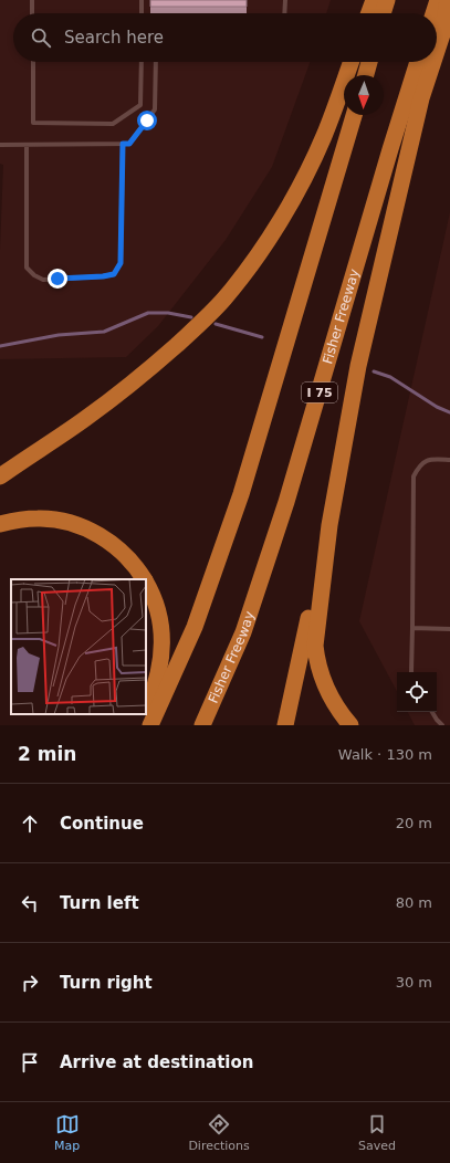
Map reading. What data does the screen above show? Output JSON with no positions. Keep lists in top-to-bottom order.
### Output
{
  "streets": {
    "highway": ["Fisher Freeway", "I 75"]
  },
  "north": "bottom",
  "page": {
    "search": "Search here",
    "heading": ["2 min", "Walk · 130 m"],
    "list": [
      ["Continue", "20 m"],
      ["Turn left", "80 m"],
      ["Turn right", "30 m"],
      "Arrive at destination"
    ],
    "nav": ["Map", "Directions", "Saved"]
  }
}
